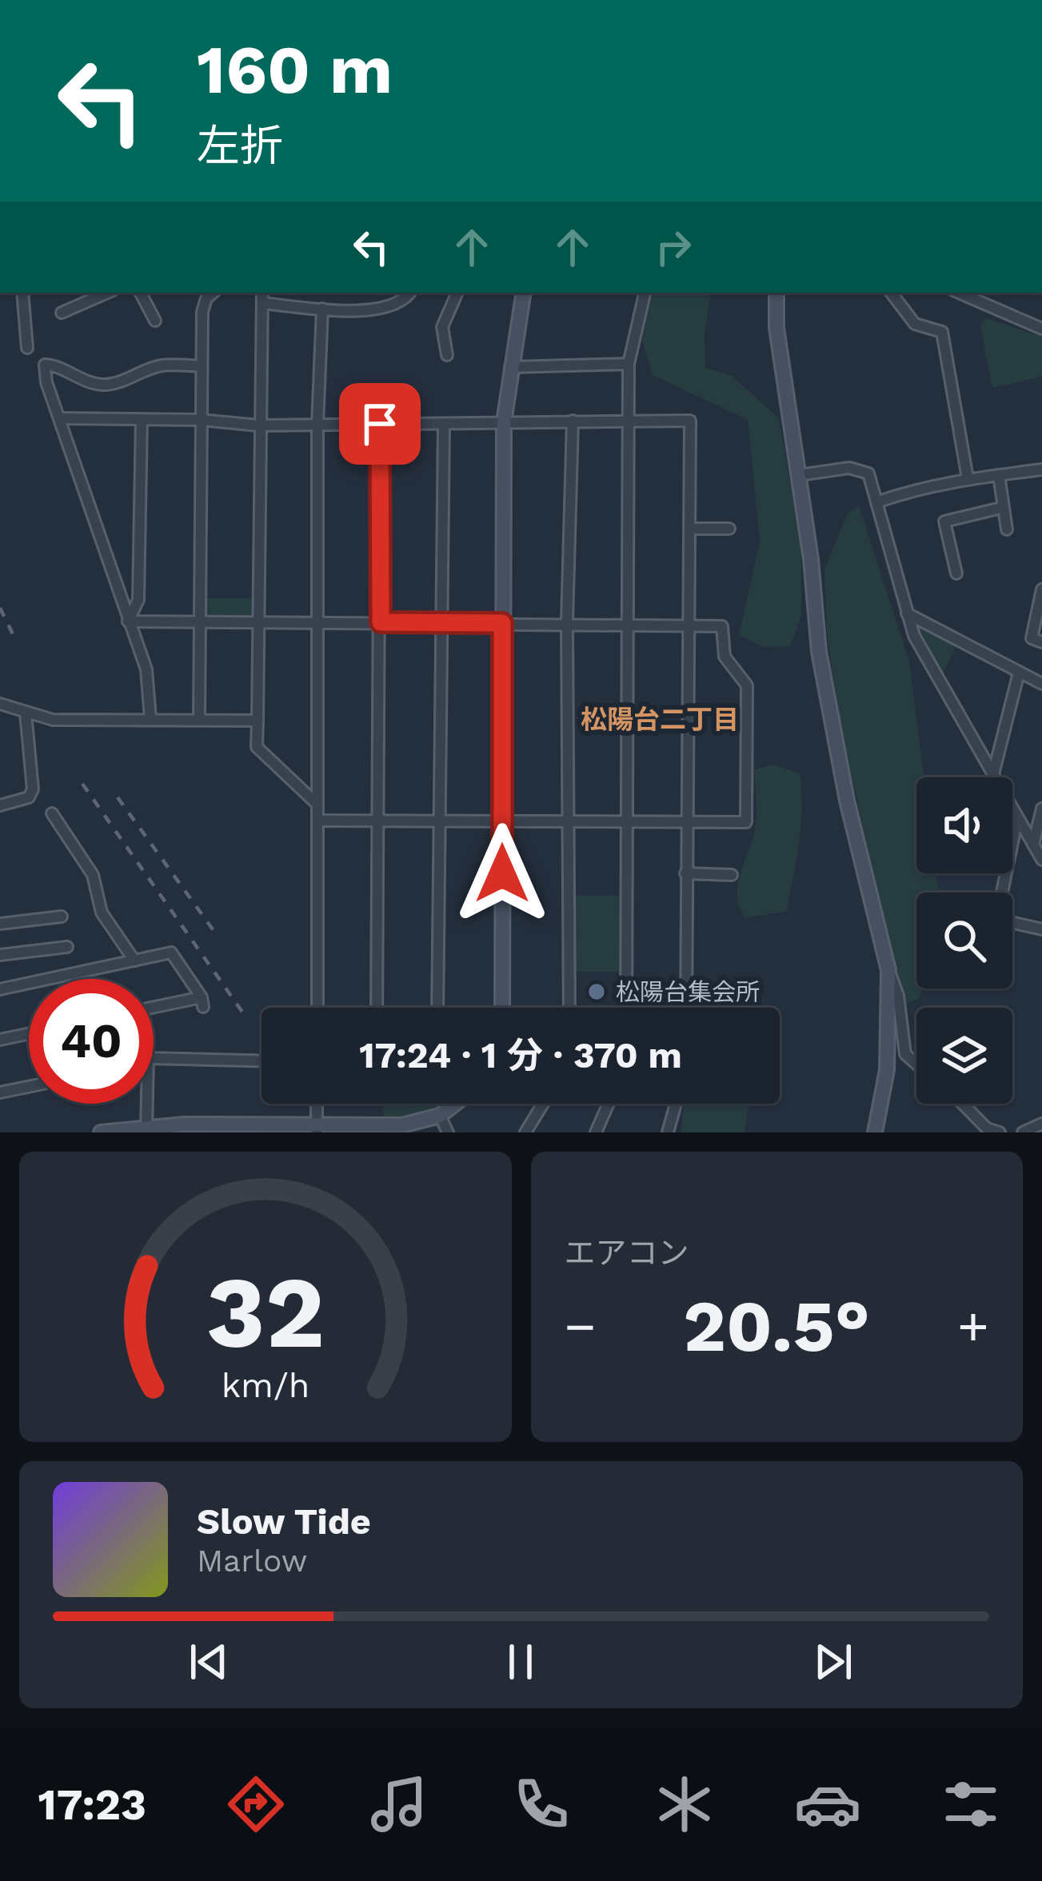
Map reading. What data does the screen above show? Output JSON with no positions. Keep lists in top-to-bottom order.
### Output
{
  "districts": ["松陽台二丁目"],
  "places": ["松陽台集会所"],
  "page": {
    "turn": ["160 m", "左折"],
    "limit": "40",
    "trip": "17:24 · 1 分 · 370 m",
    "tile": "エアコン",
    "heat": ["−", "20.5°", "+"],
    "song": ["Slow Tide", "Marlow"],
    "tabs": "17:23",
    "gauge": ["32", "km/h"]
  }
}
